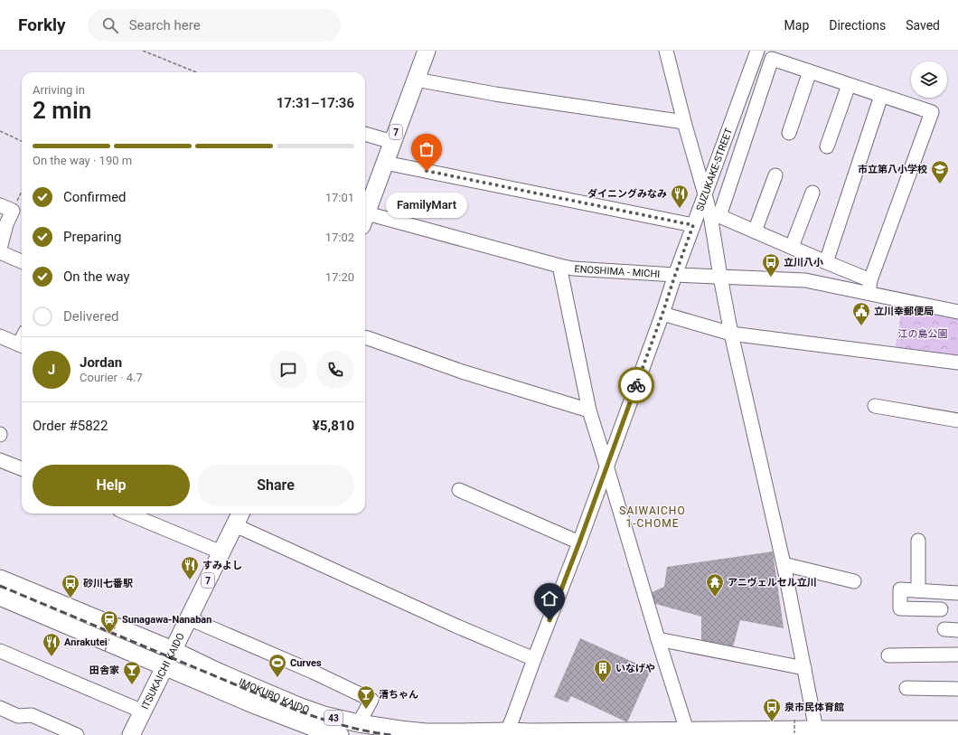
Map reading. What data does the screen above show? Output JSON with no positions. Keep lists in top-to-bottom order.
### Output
{
  "streets": {
    "main road": [
      "7",
      "ITSUKAICHI KAIDO",
      "IMOKUBO KAIDO",
      "43"
    ],
    "street": ["SUZUKAKE-STREET", "ENOSHIMA - MICHI"]
  },
  "crossings": [
    ["SUZUKAKE-STREET", "ENOSHIMA - MICHI"],
    ["SUZUKAKE-STREET", "IMOKUBO KAIDO"],
    ["ITSUKAICHI KAIDO", "IMOKUBO KAIDO"]
  ],
  "districts": ["SAIWAICHO 1-CHOME"],
  "parks": ["江の島公園"],
  "places": {
    "other": ["FamilyMart"],
    "school or university": ["市立第八小学校"],
    "restaurant": ["ダイニングみなみ", "すみよし", "Anrakutei"],
    "bus stop": ["立川八小", "砂川七番駅", "泉市民体育館"],
    "public building": ["立川幸郵便局"],
    "temple": ["アニヴェルセル立川"],
    "station": ["Sunagawa-Nanaban"],
    "sports": ["Curves"],
    "building": ["いなげや"],
    "bar": ["田舎家", "清ちゃん"]
  },
  "page": {
    "header": "Forkly",
    "search": "Search here",
    "nav": ["Map", "Directions", "Saved"],
    "heading": ["2 min", "Arriving in", "17:31–17:36"],
    "panel": [
      "Jordan",
      "Courier · 4.7",
      "Order #5822",
      "¥5,810"
    ],
    "bar": "On the way · 190 m",
    "list": [
      ["Confirmed", "17:01"],
      ["Preparing", "17:02"],
      ["On the way", "17:20"],
      "Delivered"
    ],
    "bubble": "FamilyMart",
    "round": "J",
    "buttons": ["Help", "Share"]
  }
}
